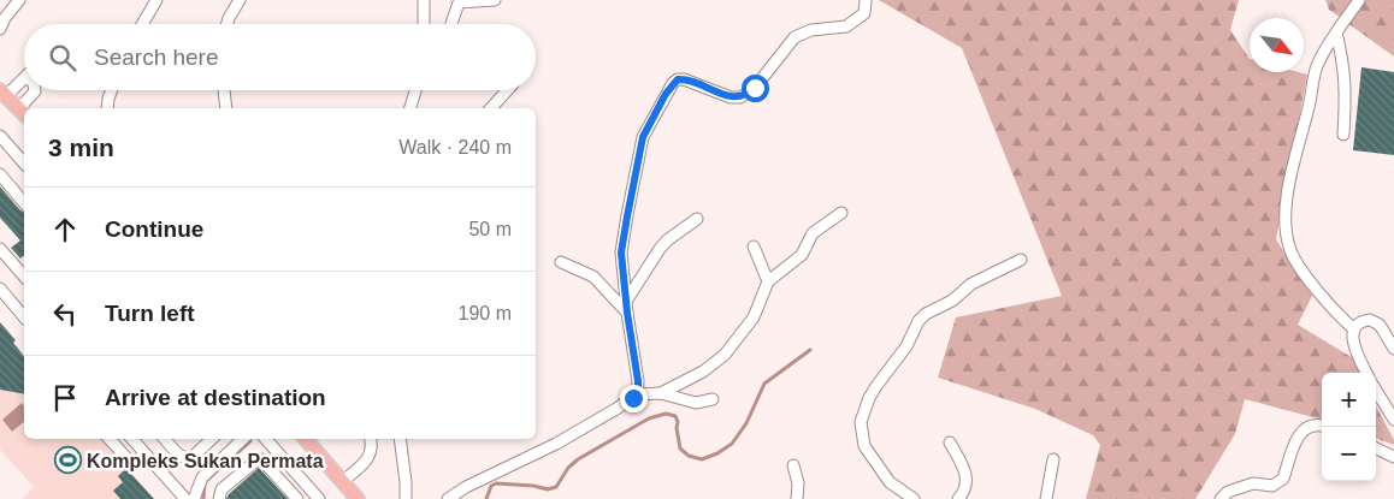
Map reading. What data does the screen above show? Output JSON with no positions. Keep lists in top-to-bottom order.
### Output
{
  "places": {
    "sports": ["Kompleks Sukan Permata"]
  },
  "north": "bottom right",
  "page": {
    "search": "Search here",
    "heading": ["3 min", "Walk · 240 m"],
    "list": [
      ["Continue", "50 m"],
      ["Turn left", "190 m"],
      "Arrive at destination"
    ],
    "map_buttons": ["+", "−"]
  }
}
